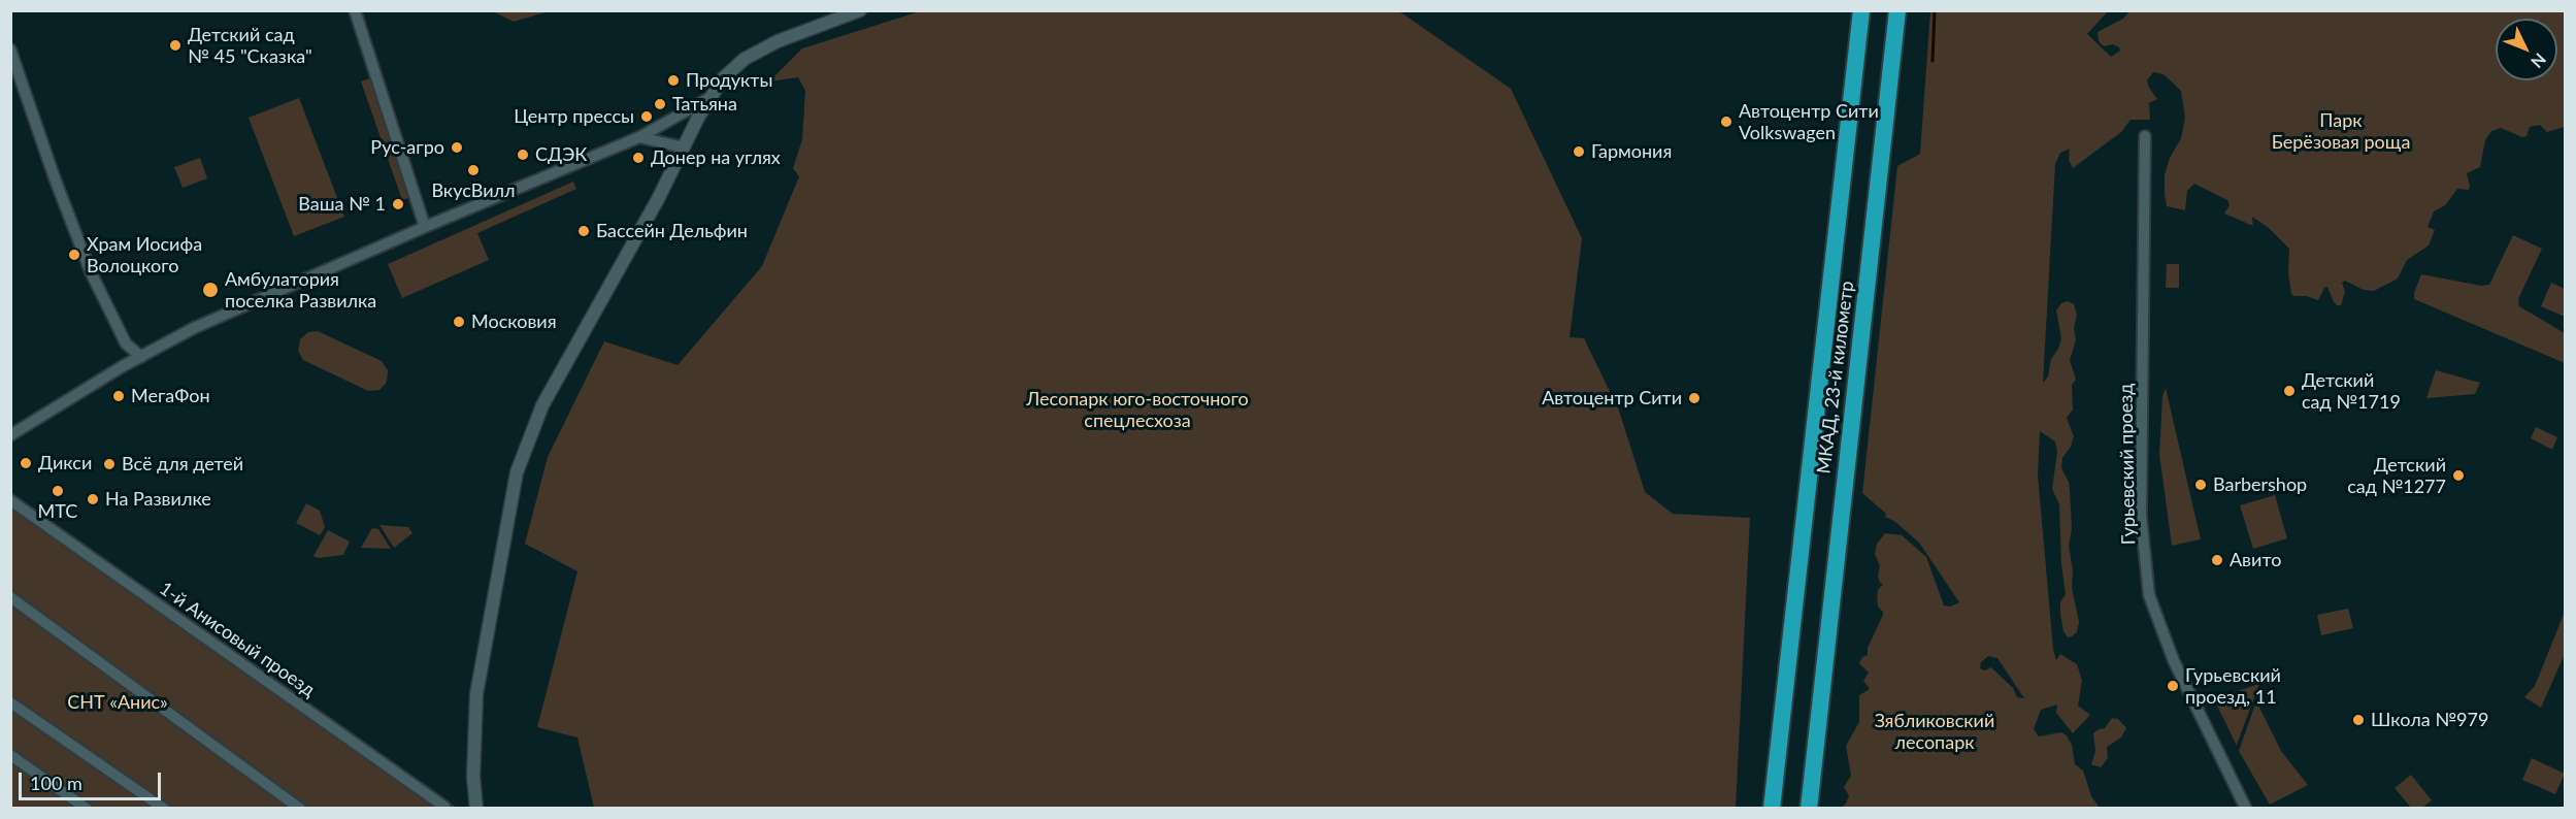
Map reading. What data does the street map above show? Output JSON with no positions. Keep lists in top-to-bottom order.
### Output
{
  "streets": {
    "highway": ["МКАД, 23-й километр"],
    "street": ["Гурьевский проезд", "1-й Анисовый проезд"]
  },
  "parks": [
    "Парк Берёзовая роща",
    "Лесопарк юго-восточного спецлесхоза",
    "СНТ «Анис»",
    "Зябликовский лесопарк"
  ],
  "places": [
    "Детский сад № 45 \"Сказка\"",
    "Продукты",
    "Татьяна",
    "Центр прессы",
    "Автоцентр Сити Volkswagen",
    "Рус-агро",
    "Гармония",
    "СДЭК",
    "Донер на углях",
    "ВкусВилл",
    "Ваша № 1",
    "Бассейн Дельфин",
    "Храм Иосифа Волоцкого",
    "Амбулатория поселка Развилка",
    "Московия",
    "Детский сад №1719",
    "МегаФон",
    "Автоцентр Сити",
    "Дикси",
    "Всё для детей",
    "Детский сад №1277",
    "Barbershop",
    "МТС",
    "На Развилке",
    "Авито",
    "Гурьевский проезд, 11",
    "Школа №979"
  ],
  "scale_bar": "100 m",
  "north": "bottom right"
}
